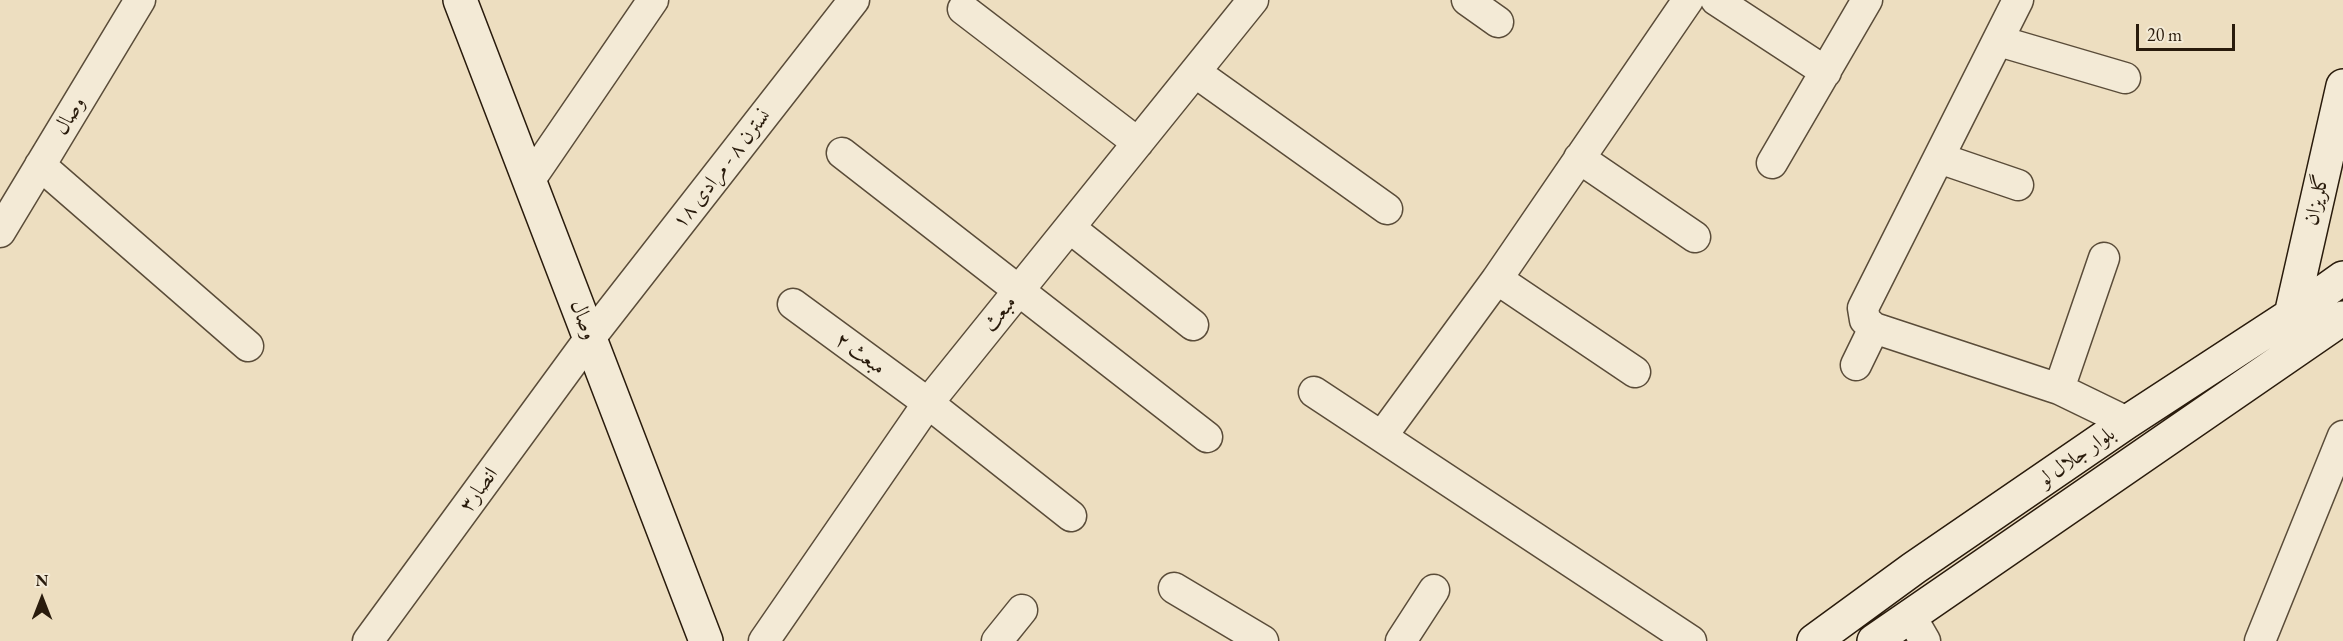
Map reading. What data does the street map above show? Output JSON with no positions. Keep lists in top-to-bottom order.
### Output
{
  "streets": {
    "main road": ["وصال", "گلریزان", "بلوار جلال لو"],
    "street": [
      "نسترن ۸ - مرادی ۱۸",
      "مبعث",
      "مبعث ۲",
      "انصار۳"
    ]
  },
  "crossings": [
    ["وصال", "نسترن ۸ - مرادی ۱۸"],
    ["وصال", "انصار۳"],
    ["نسترن ۸ - مرادی ۱۸", "انصار۳"],
    ["گلریزان", "بلوار جلال لو"],
    ["مبعث", "مبعث ۲"]
  ],
  "scale_bar": "20 m",
  "north": "top"
}
